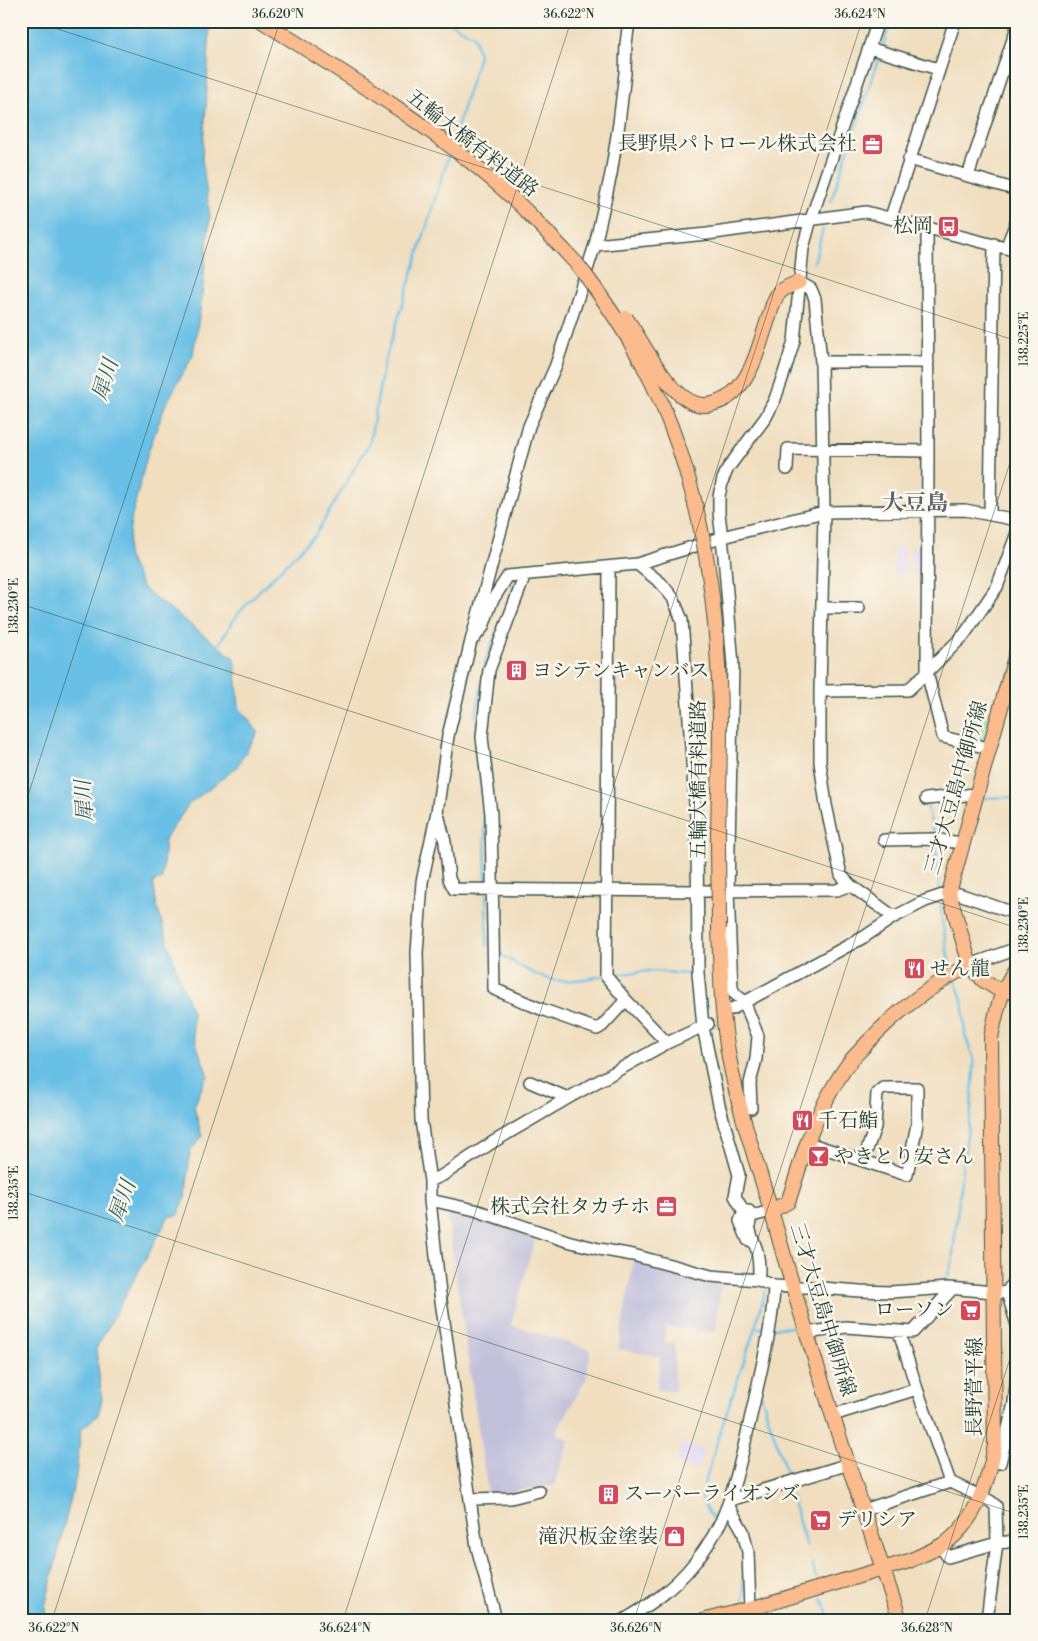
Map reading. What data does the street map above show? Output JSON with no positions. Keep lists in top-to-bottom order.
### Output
{
  "streets": {
    "main road": ["五輪大橋有料道路", "三才大豆島中御所線", "長野菅平線"]
  },
  "crossings": [
    ["五輪大橋有料道路", "三才大豆島中御所線"],
    ["三才大豆島中御所線", "長野菅平線"]
  ],
  "districts": ["大豆島"],
  "water": ["犀川"],
  "places": {
    "office": ["長野県パトロール株式会社", "株式会社タカチホ"],
    "bus stop": ["松岡"],
    "building": ["ヨシテンキャンバス", "スーパーライオンズ"],
    "restaurant": ["せん龍", "千石鮨"],
    "bar": ["やきとり安さん"],
    "supermarket": ["ローソン", "デリシア"],
    "shop": ["滝沢板金塗装"]
  },
  "coordinates": [
    "36.620°N",
    "36.622°N",
    "36.624°N",
    "138.225°E",
    "138.230°E",
    "138.235°E",
    "36.626°N",
    "36.628°N"
  ]
}
